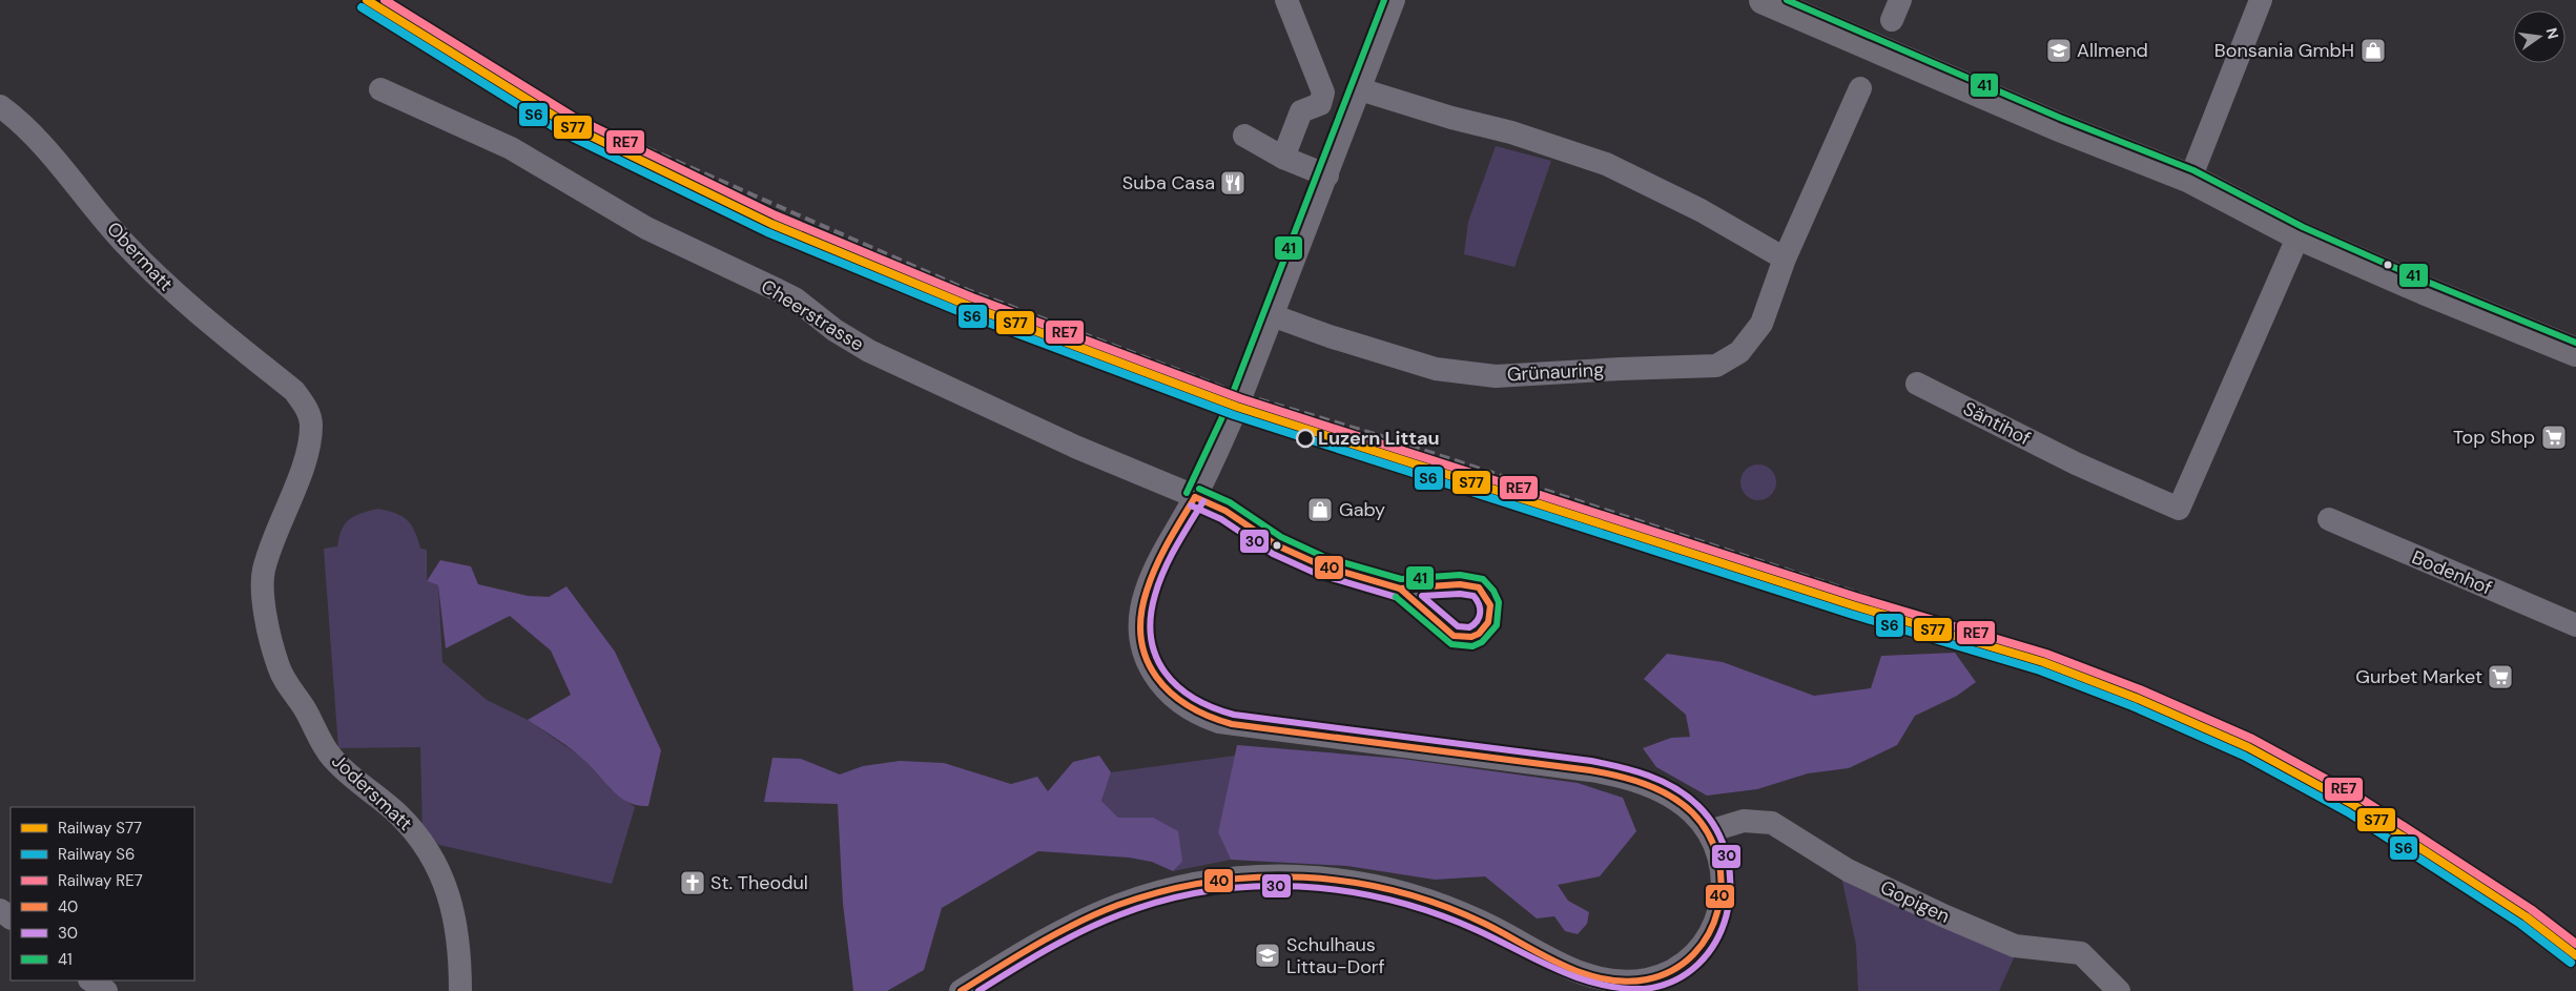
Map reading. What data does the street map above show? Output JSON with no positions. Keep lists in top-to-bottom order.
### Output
{
  "streets": {
    "street": [
      "Obermatt",
      "Cheerstrasse",
      "Grünauring",
      "Säntihof",
      "Bodenhof",
      "Jodersmatt",
      "Gopigen"
    ]
  },
  "crossings": [
    ["Obermatt", "Jodersmatt"]
  ],
  "places": {
    "school or university": ["Allmend", "Schulhaus Littau-Dorf"],
    "shop": ["Bonsania GmbH", "Gaby"],
    "restaurant": ["Suba Casa"],
    "supermarket": ["Top Shop", "Gurbet Market"],
    "other": ["Luzern Littau"],
    "church": ["St. Theodul"]
  },
  "lines": [
    "rail line S77",
    "rail line RE7",
    "transit line 41",
    "rail line S6",
    "transit line 40",
    "transit line 30"
  ],
  "legend": [
    "Railway S77",
    "Railway S6",
    "Railway RE7",
    "40",
    "30",
    "41"
  ],
  "north": "right"
}
